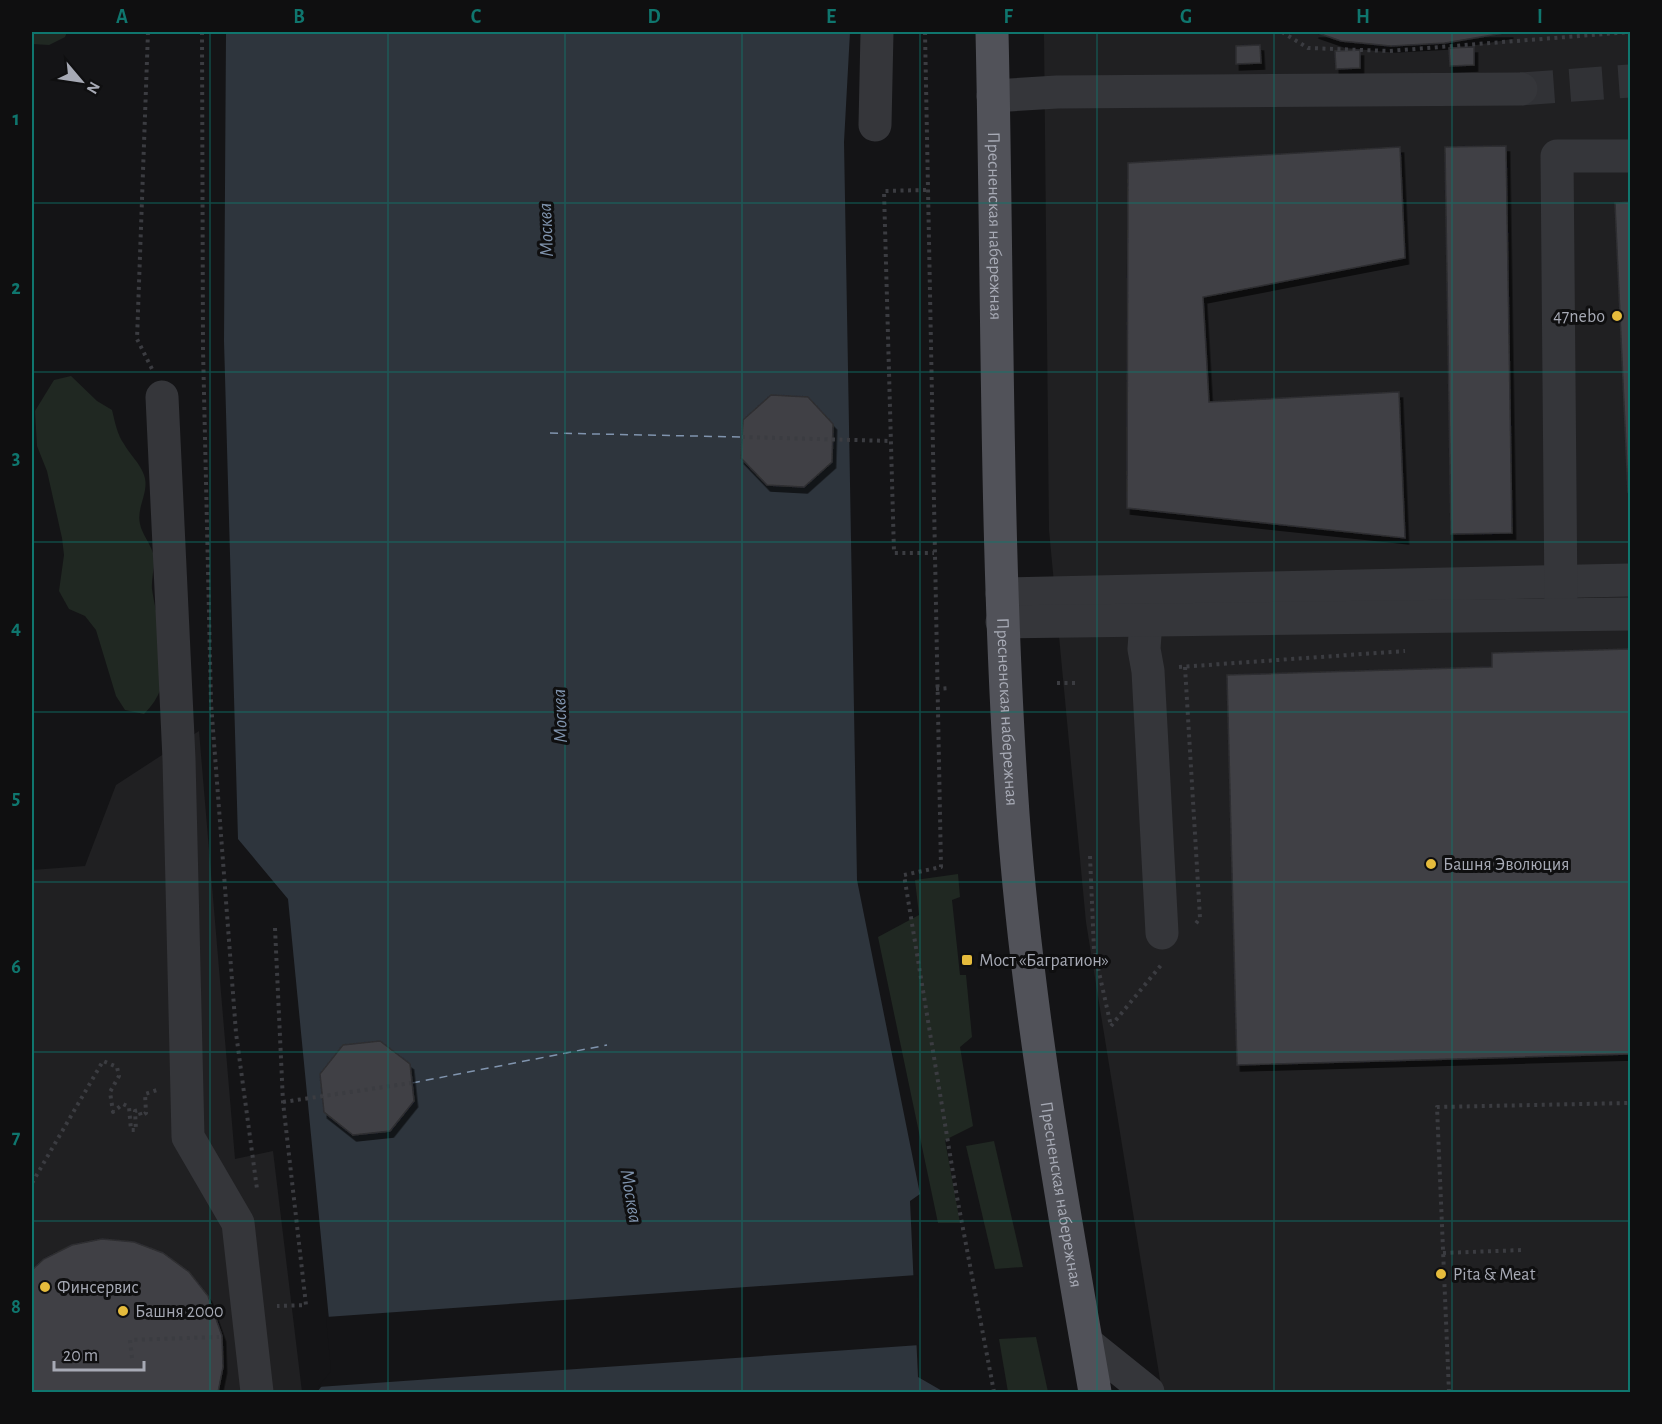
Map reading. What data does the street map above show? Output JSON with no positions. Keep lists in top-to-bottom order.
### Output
{
  "streets": {
    "main road": ["Пресненская набережная"]
  },
  "water": ["Москва"],
  "places": {
    "other": [
      "47nebo",
      "Башня Эволюция",
      "Pita & Meat",
      "Финсервис",
      "Башня 2000"
    ],
    "transit": ["Мост «Багратион»"]
  },
  "scale_bar": "20 m",
  "north": "bottom right",
  "grid": {
    "columns": [
      "A",
      "B",
      "C",
      "D",
      "E",
      "F",
      "G",
      "H",
      "I"
    ],
    "rows": [
      "1",
      "2",
      "3",
      "4",
      "5",
      "6",
      "7",
      "8"
    ]
  }
}
